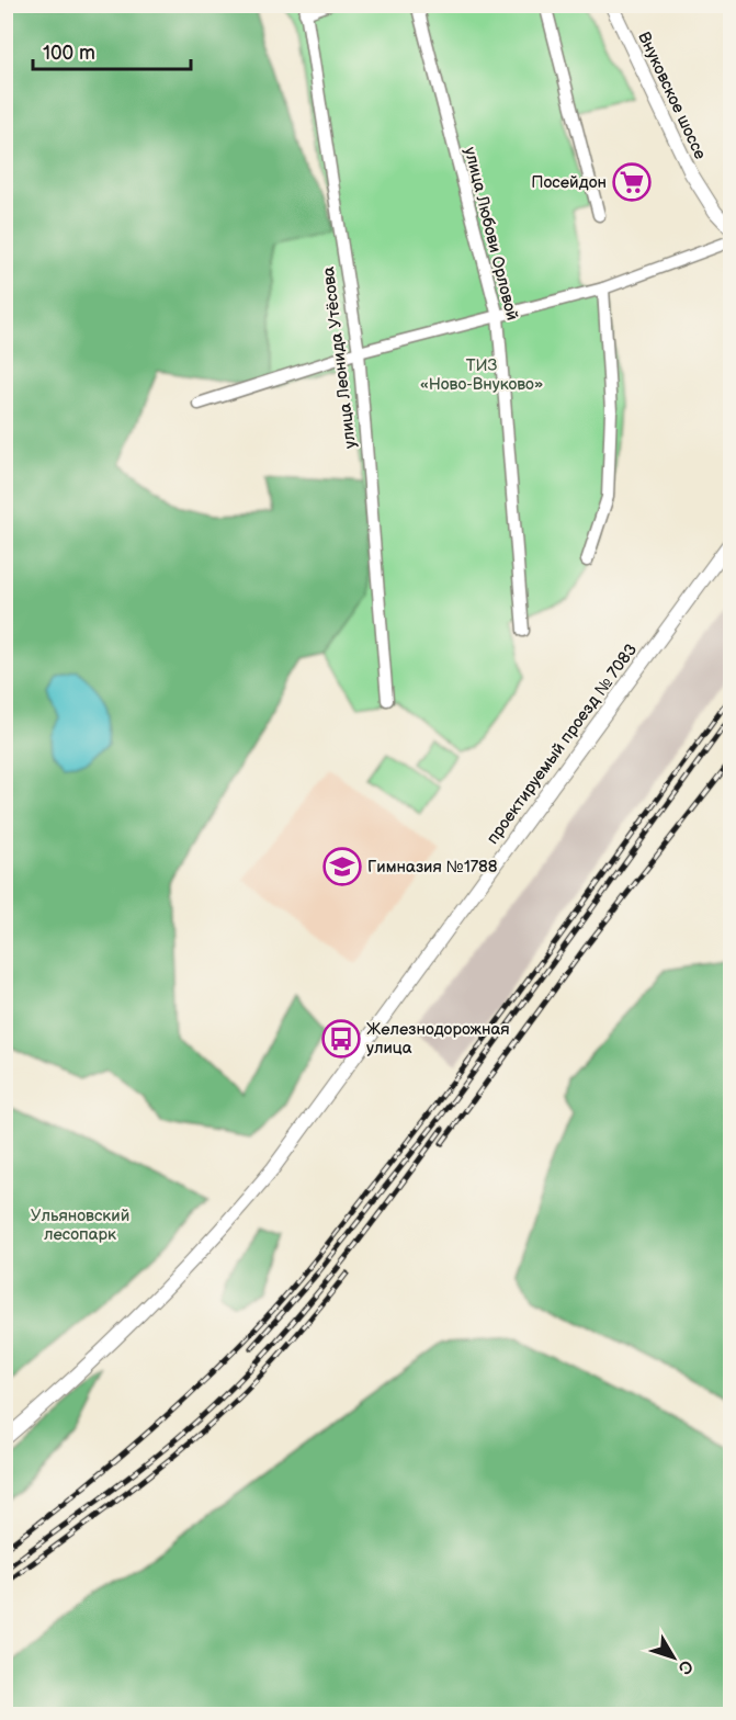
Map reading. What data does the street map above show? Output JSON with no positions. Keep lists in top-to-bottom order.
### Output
{
  "streets": {
    "main road": ["Внуковское шоссе", "проектируемый проезд № 7083"],
    "street": ["улица Любови Орловой", "улица Леонида Утёсова"]
  },
  "parks": ["ТИЗ «Ново-Внуково»", "Ульяновский лесопарк"],
  "places": {
    "supermarket": ["Посейдон"],
    "school or university": ["Гимназия №1788"],
    "bus stop": ["Железнодорожная улица"]
  },
  "scale_bar": "100 m",
  "north": "bottom right"
}
